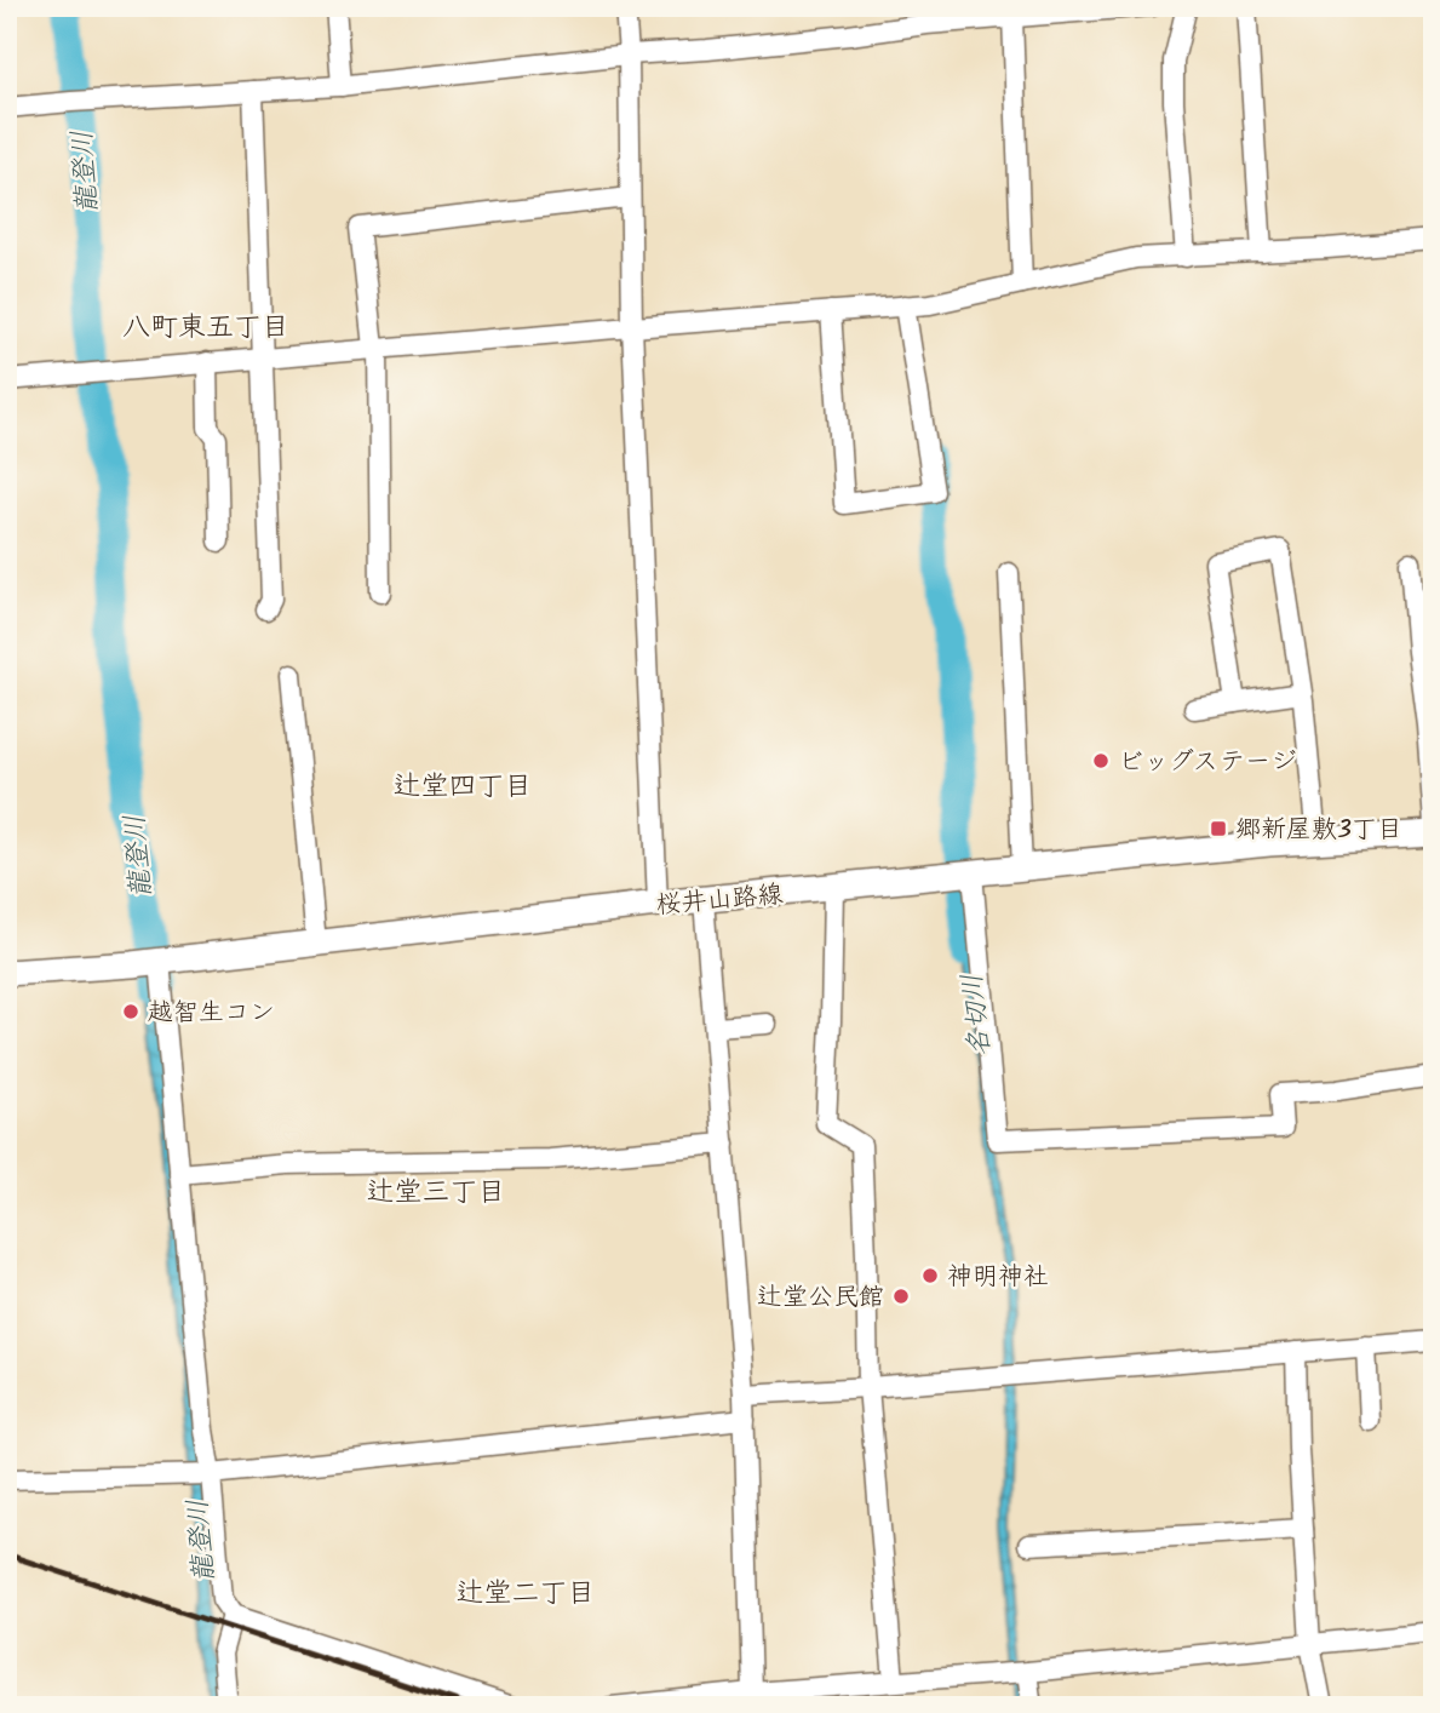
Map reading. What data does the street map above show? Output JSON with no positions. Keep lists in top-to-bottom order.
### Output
{
  "streets": {
    "main road": ["桜井山路線"]
  },
  "districts": [
    "八町東五丁目",
    "辻堂四丁目",
    "辻堂三丁目",
    "辻堂二丁目"
  ],
  "water": ["龍登川", "名切川"],
  "places": {
    "other": [
      "ビッグステージ",
      "越智生コン",
      "神明神社",
      "辻堂公民館"
    ],
    "transit": ["郷新屋敷3丁目"]
  }
}
